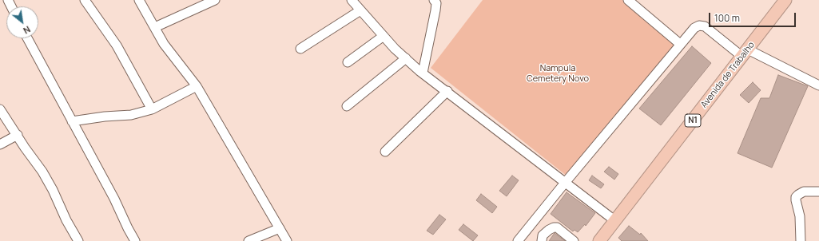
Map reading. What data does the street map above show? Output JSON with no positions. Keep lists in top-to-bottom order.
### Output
{
  "streets": {
    "highway": ["Avenida de Trabalho", "N1"]
  },
  "parks": ["Nampula Cemetery Novo"],
  "scale_bar": "100 m",
  "north": "bottom right"
}
